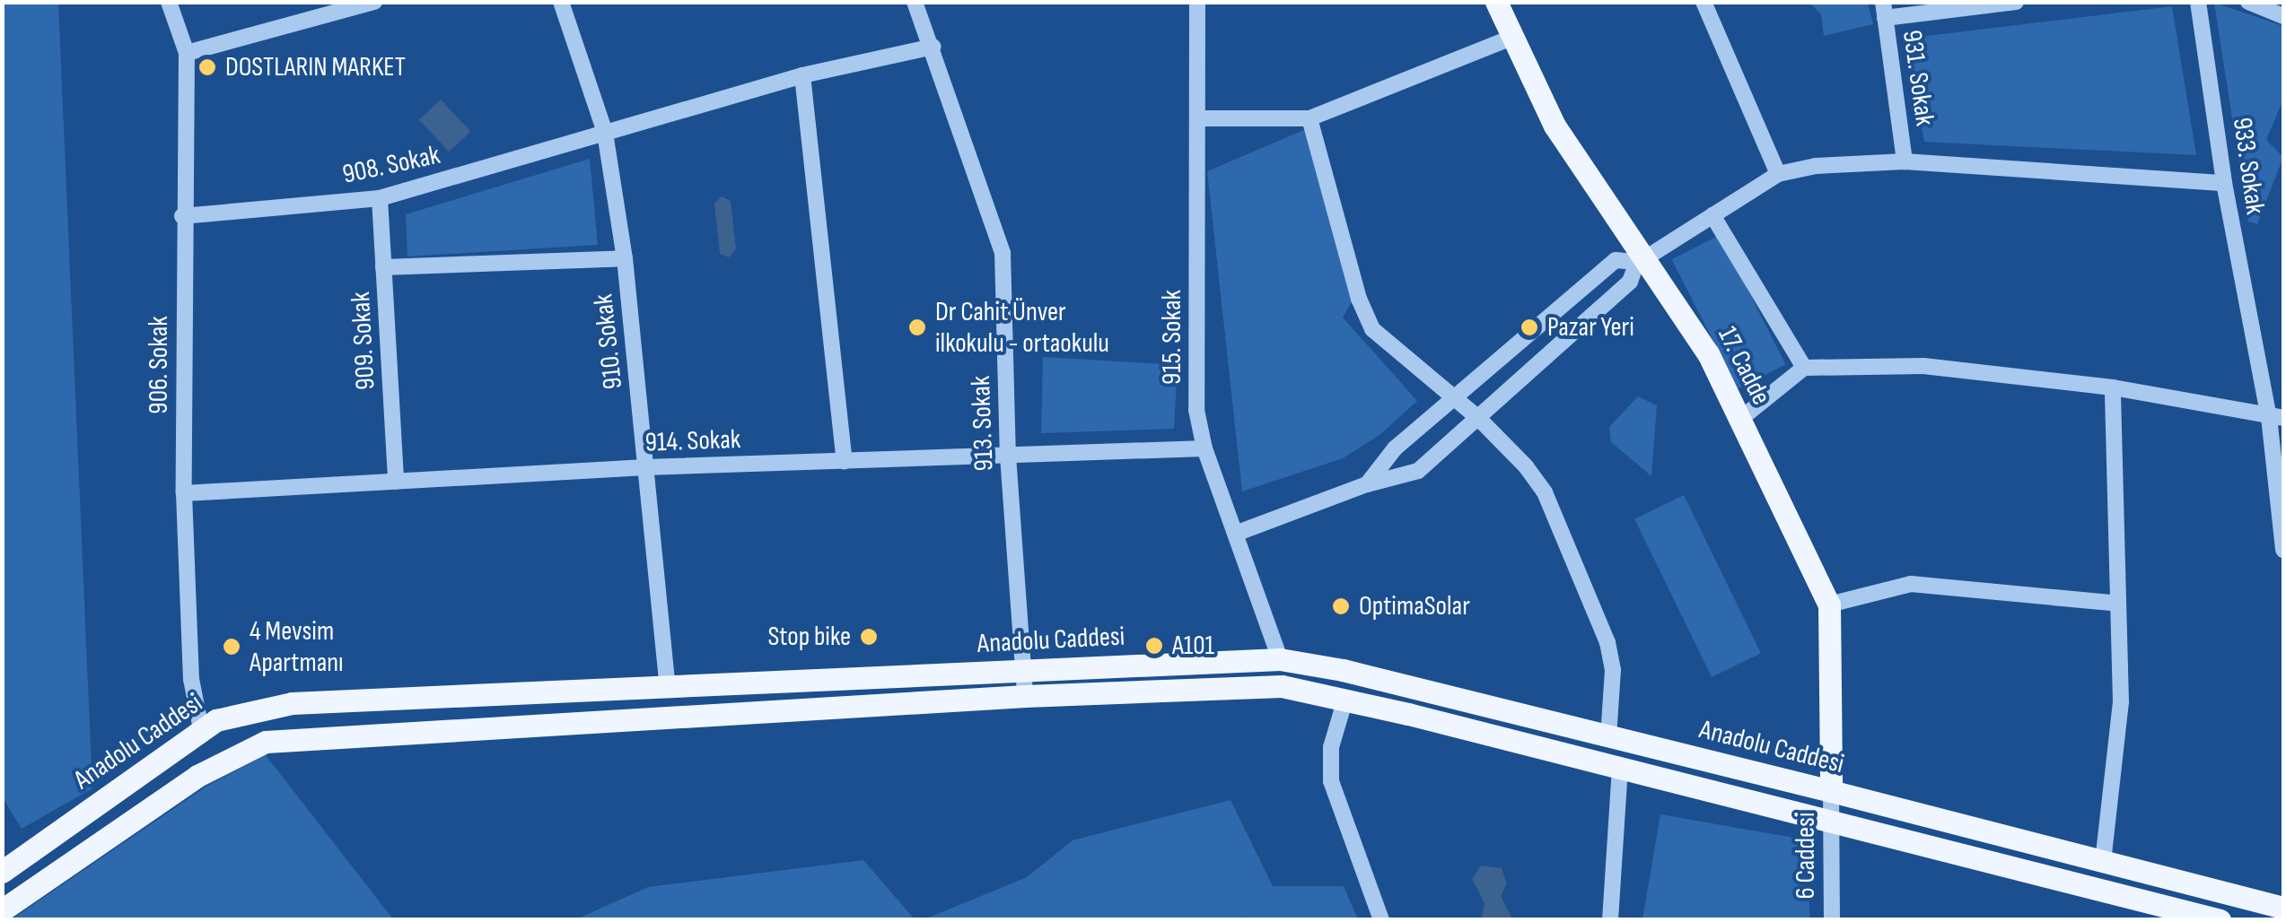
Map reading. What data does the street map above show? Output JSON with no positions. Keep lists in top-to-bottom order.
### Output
{
  "streets": {
    "main road": ["17. Cadde", "Anadolu Caddesi"],
    "street": [
      "931. Sokak",
      "908. Sokak",
      "933. Sokak",
      "915. Sokak",
      "909. Sokak",
      "910. Sokak",
      "906. Sokak",
      "913. Sokak",
      "914. Sokak",
      "6 Caddesi"
    ]
  },
  "crossings": [
    ["908. Sokak", "909. Sokak"],
    ["908. Sokak", "910. Sokak"],
    ["908. Sokak", "906. Sokak"],
    ["908. Sokak", "913. Sokak"],
    ["915. Sokak", "914. Sokak"],
    ["915. Sokak", "Anadolu Caddesi"],
    ["909. Sokak", "914. Sokak"],
    ["910. Sokak", "914. Sokak"],
    ["910. Sokak", "Anadolu Caddesi"],
    ["906. Sokak", "914. Sokak"],
    ["906. Sokak", "Anadolu Caddesi"],
    ["17. Cadde", "Anadolu Caddesi"],
    ["17. Cadde", "6 Caddesi"],
    ["913. Sokak", "914. Sokak"],
    ["913. Sokak", "Anadolu Caddesi"],
    ["Anadolu Caddesi", "6 Caddesi"]
  ],
  "places": [
    "DOSTLARIN MARKET",
    "Dr Cahit Ünver ilkokulu - ortaokulu",
    "Pazar Yeri",
    "OptimaSolar",
    "Stop bike",
    "A101",
    "4 Mevsim Apartmanı"
  ]
}
